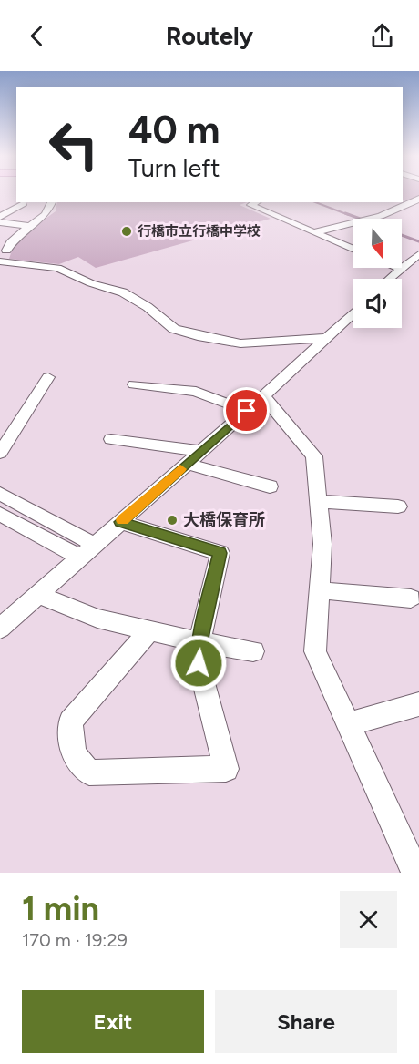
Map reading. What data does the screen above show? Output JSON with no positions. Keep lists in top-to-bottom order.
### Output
{
  "places": ["行橋市立行橋中学校", "大橋保育所"],
  "north": "bottom",
  "page": {
    "header": "Routely",
    "turn": ["40 m", "Turn left"],
    "heading": ["1 min", "170 m · 19:29"],
    "buttons": ["Exit", "Share"]
  }
}
